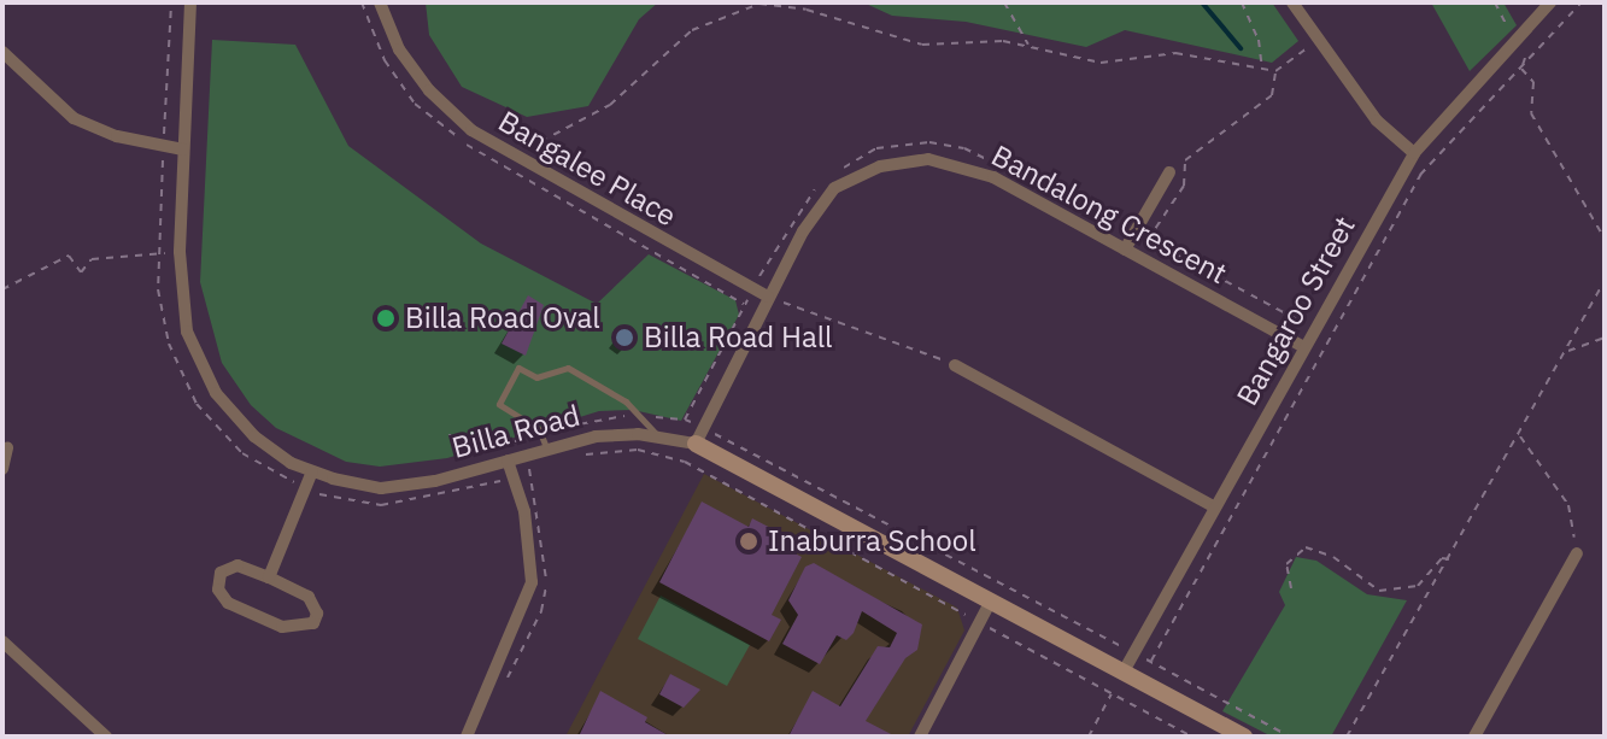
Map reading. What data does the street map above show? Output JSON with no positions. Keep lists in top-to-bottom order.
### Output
{
  "streets": {
    "street": [
      "Bangalee Place",
      "Bandalong Crescent",
      "Bangaroo Street",
      "Billa Road"
    ]
  },
  "crossings": [
    ["Bangalee Place", "Bandalong Crescent"],
    ["Bandalong Crescent", "Bangaroo Street"],
    ["Bandalong Crescent", "Billa Road"],
    ["Bangaroo Street", "Billa Road"]
  ],
  "places": ["Billa Road Oval", "Billa Road Hall", "Inaburra School"]
}
